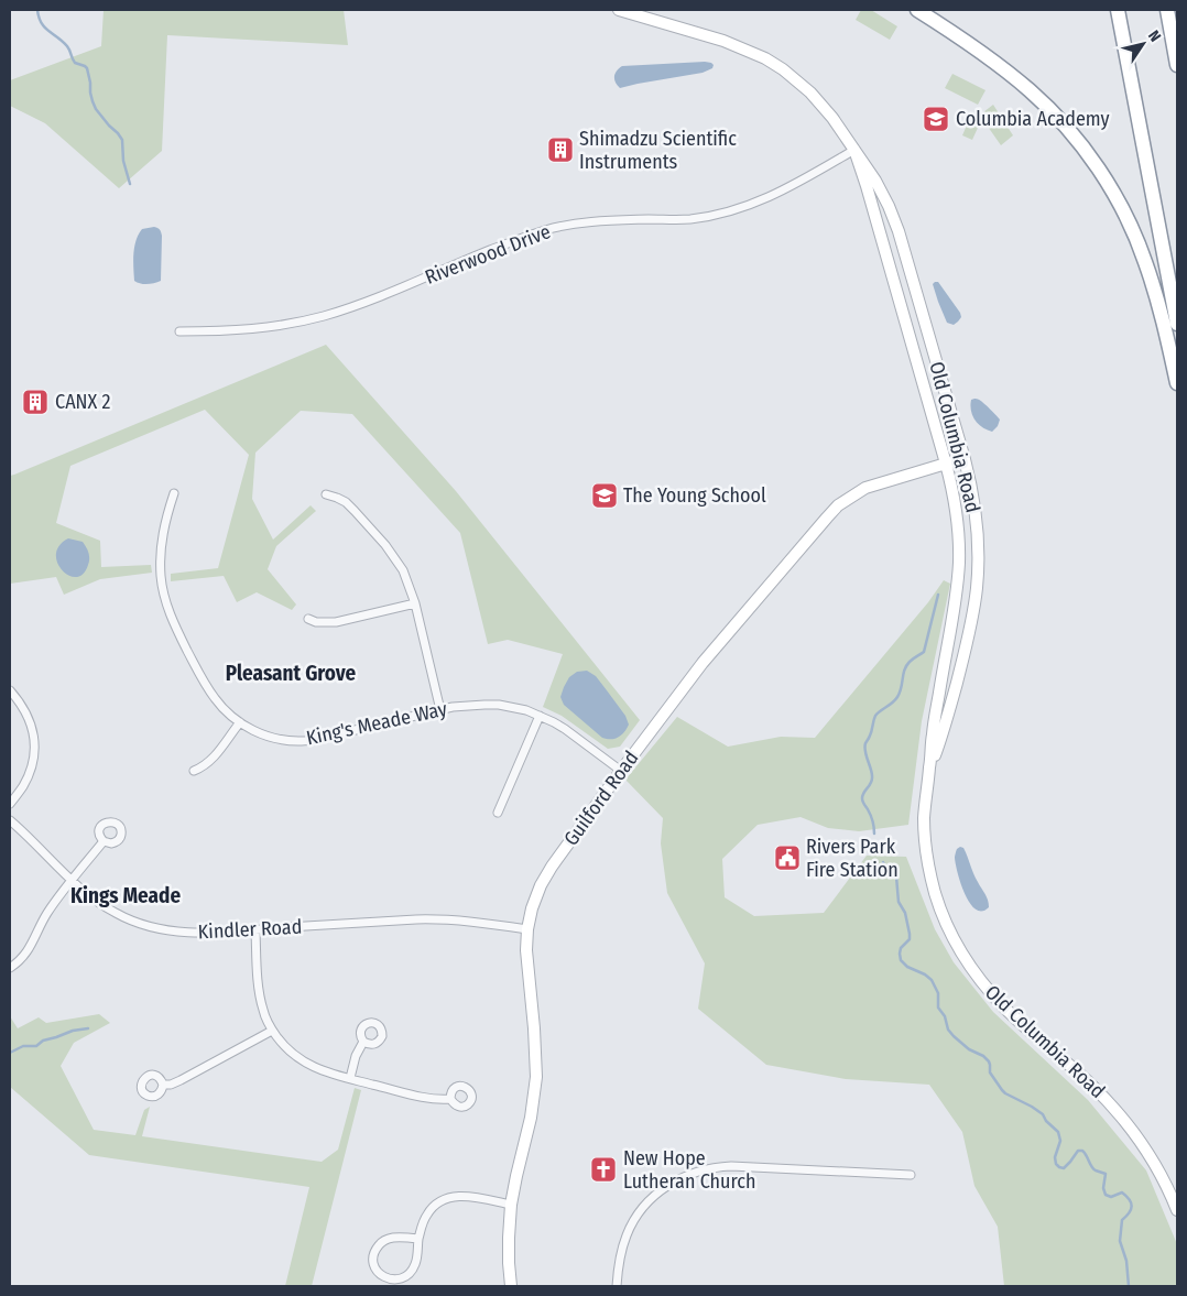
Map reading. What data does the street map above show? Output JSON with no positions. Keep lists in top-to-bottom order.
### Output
{
  "streets": {
    "street": [
      "Riverwood Drive",
      "Old Columbia Road",
      "King's Meade Way",
      "Guilford Road",
      "Kindler Road"
    ]
  },
  "crossings": [
    ["Riverwood Drive", "Old Columbia Road"],
    ["Old Columbia Road", "Guilford Road"],
    ["King's Meade Way", "Guilford Road"],
    ["Guilford Road", "Kindler Road"]
  ],
  "districts": ["Pleasant Grove", "Kings Meade"],
  "places": {
    "school or university": ["Columbia Academy", "The Young School"],
    "building": ["Shimadzu Scientific Instruments", "CANX 2"],
    "public building": ["Rivers Park Fire Station"],
    "church": ["New Hope Lutheran Church"]
  },
  "north": "top right"
}
